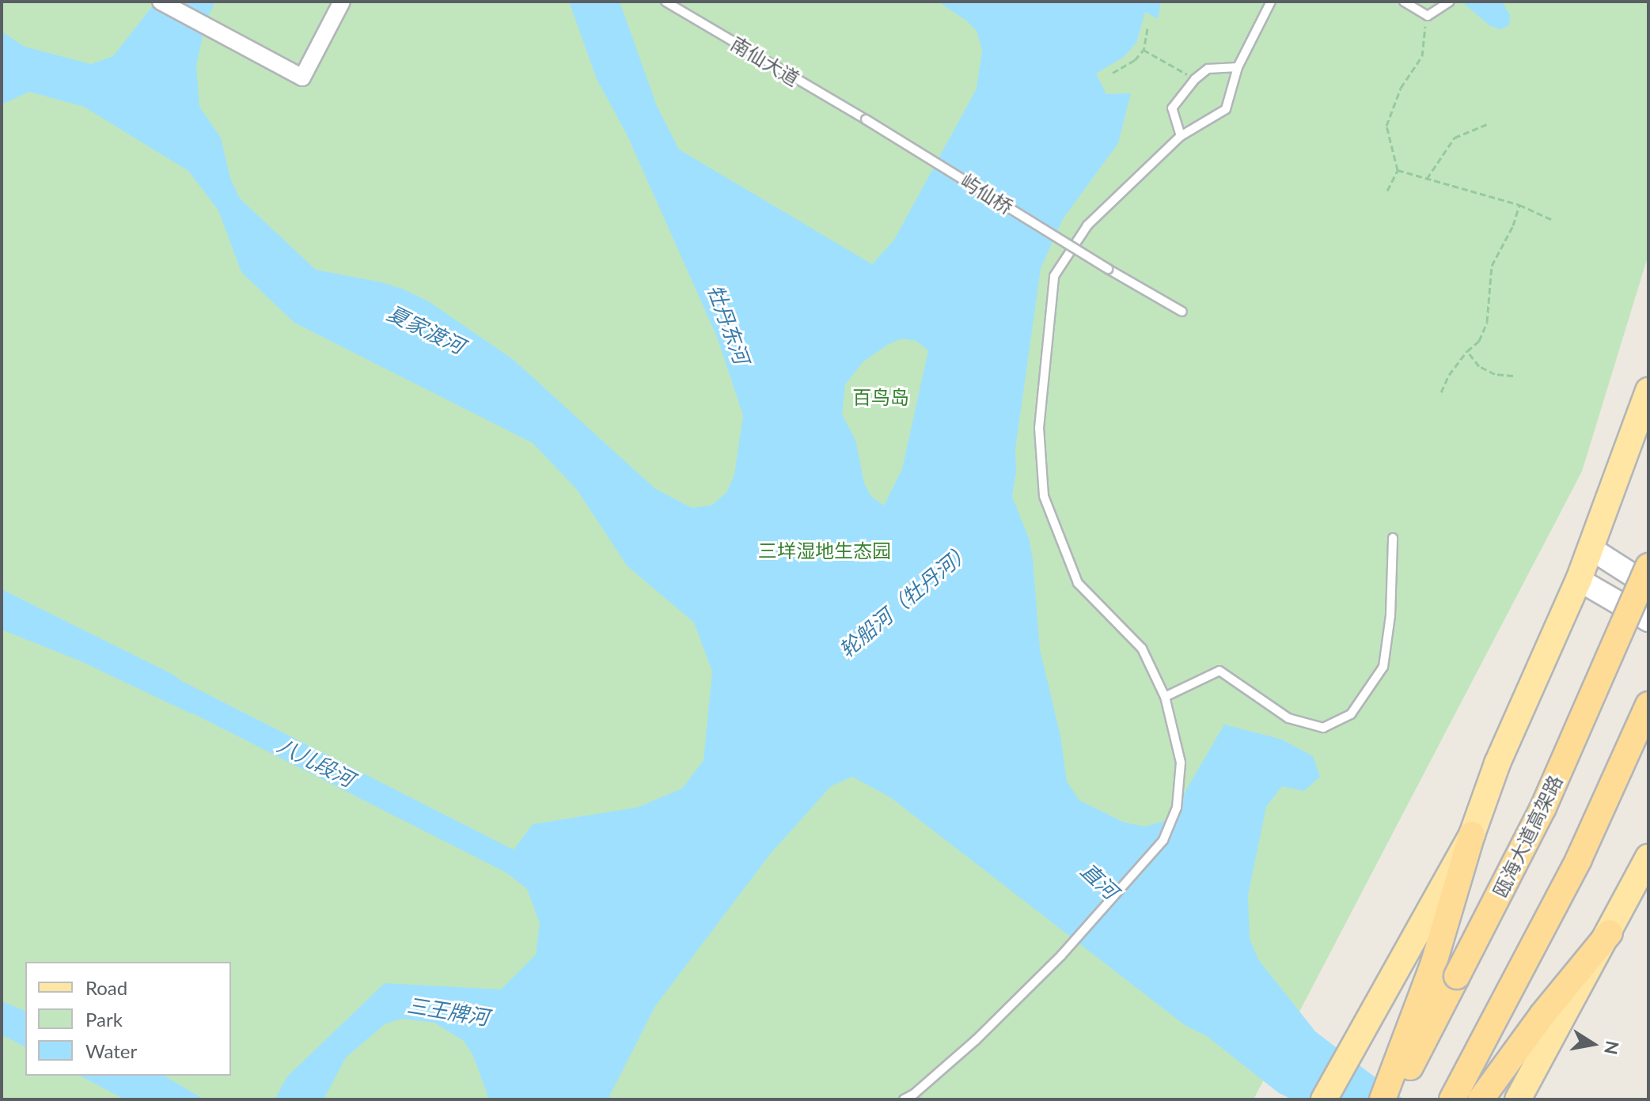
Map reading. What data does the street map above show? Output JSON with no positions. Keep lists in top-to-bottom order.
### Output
{
  "streets": {
    "highway": ["瓯海大道高架路"],
    "lane": ["南仙大道", "屿仙桥"]
  },
  "crossings": [
    ["南仙大道", "屿仙桥"]
  ],
  "water": [
    "牡丹东河",
    "夏家渡河",
    "轮船河（牡丹河）",
    "八儿段河",
    "直河",
    "三王牌河"
  ],
  "parks": ["百鸟岛", "三垟湿地生态园"],
  "legend": ["Road", "Park", "Water"],
  "north": "right"
}
